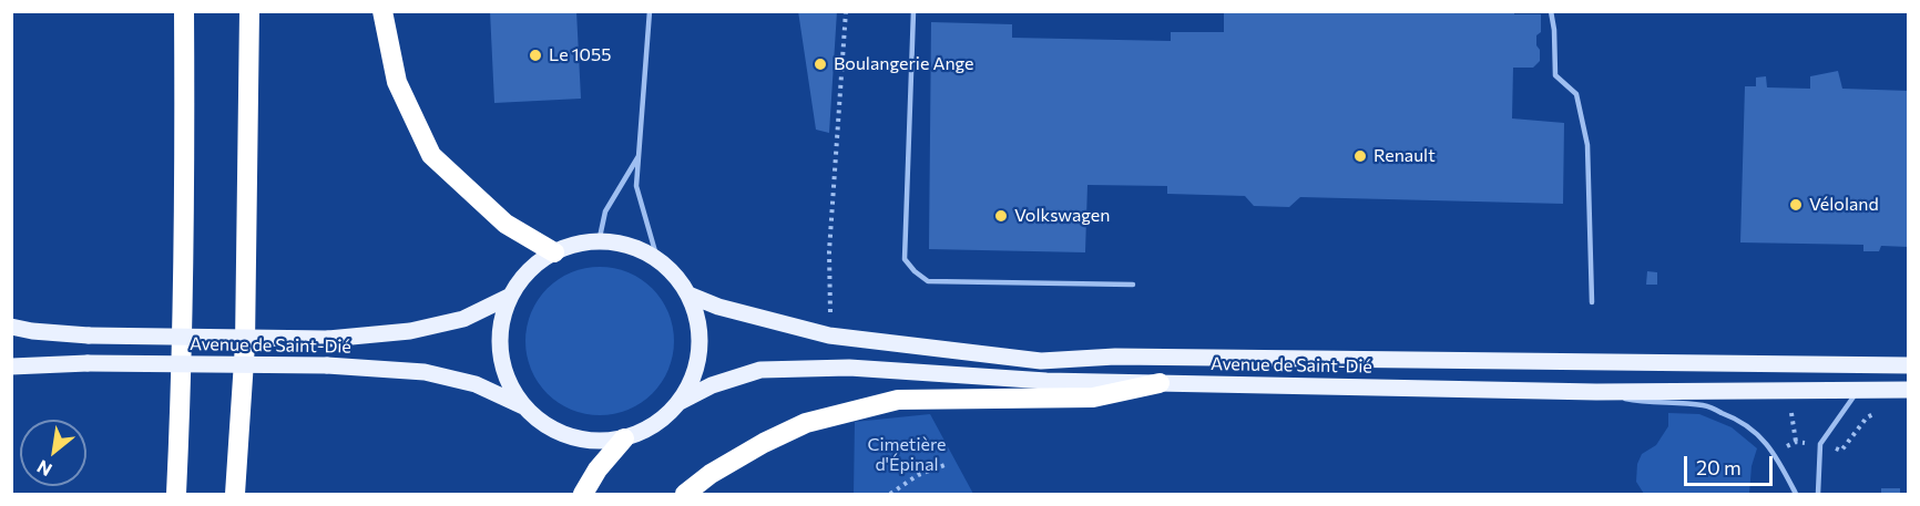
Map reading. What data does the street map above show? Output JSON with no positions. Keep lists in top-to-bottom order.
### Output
{
  "streets": {
    "main road": ["Avenue de Saint-Dié"]
  },
  "parks": ["Cimetière d'Épinal"],
  "places": [
    "Le 1055",
    "Boulangerie Ange",
    "Renault",
    "Véloland",
    "Volkswagen"
  ],
  "scale_bar": "20 m",
  "north": "bottom left"
}
